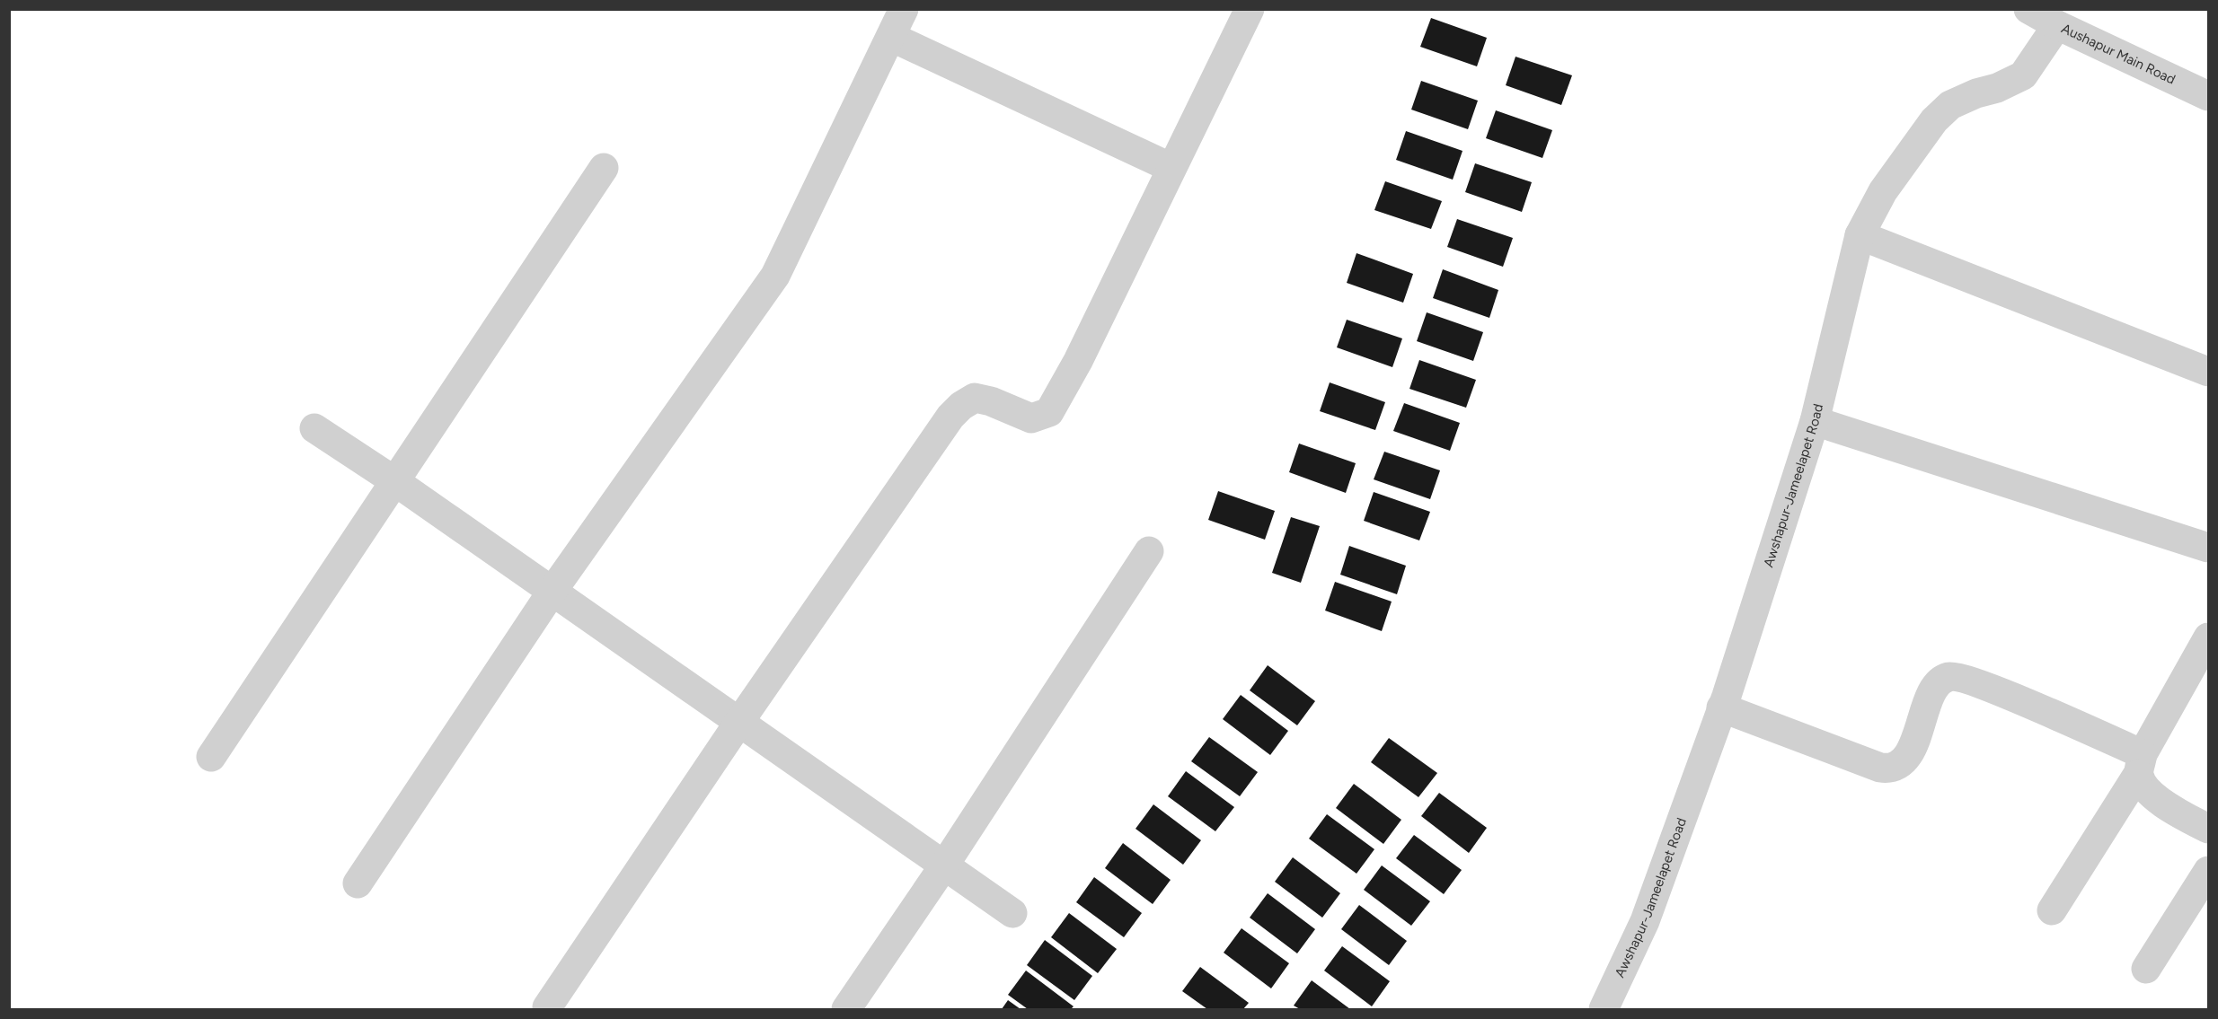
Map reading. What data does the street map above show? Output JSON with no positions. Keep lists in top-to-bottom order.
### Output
{
  "streets": {
    "street": ["Aushapur Main Road", "Awshapur-Jameelapet Road"]
  },
  "crossings": [
    ["Aushapur Main Road", "Awshapur-Jameelapet Road"]
  ]
}
